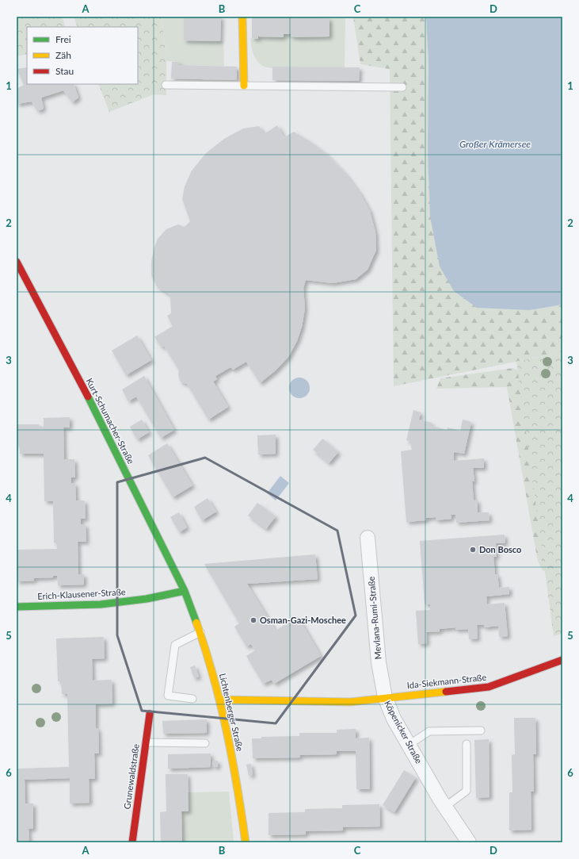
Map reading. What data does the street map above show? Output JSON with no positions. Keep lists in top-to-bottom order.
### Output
{
  "streets": {
    "street": [
      "Kurt-Schumacher-Straße",
      "Erich-Klausener-Straße",
      "Mevlana-Rumi-Straße",
      "Ida-Siekmann-Straße",
      "Lichtenberger Straße",
      "Köpenicker Straße",
      "Grunewaldstraße"
    ]
  },
  "crossings": [
    ["Kurt-Schumacher-Straße", "Erich-Klausener-Straße"],
    ["Kurt-Schumacher-Straße", "Lichtenberger Straße"],
    ["Erich-Klausener-Straße", "Lichtenberger Straße"],
    ["Mevlana-Rumi-Straße", "Ida-Siekmann-Straße"],
    ["Mevlana-Rumi-Straße", "Köpenicker Straße"],
    ["Ida-Siekmann-Straße", "Köpenicker Straße"],
    ["Lichtenberger Straße", "Köpenicker Straße"]
  ],
  "water": ["Großer Krämersee"],
  "places": ["Don Bosco", "Osman-Gazi-Moschee"],
  "legend": ["Frei", "Zäh", "Stau"],
  "grid": {
    "columns": [
      "A",
      "B",
      "C",
      "D"
    ],
    "rows": [
      "1",
      "2",
      "3",
      "4",
      "5",
      "6"
    ]
  }
}
